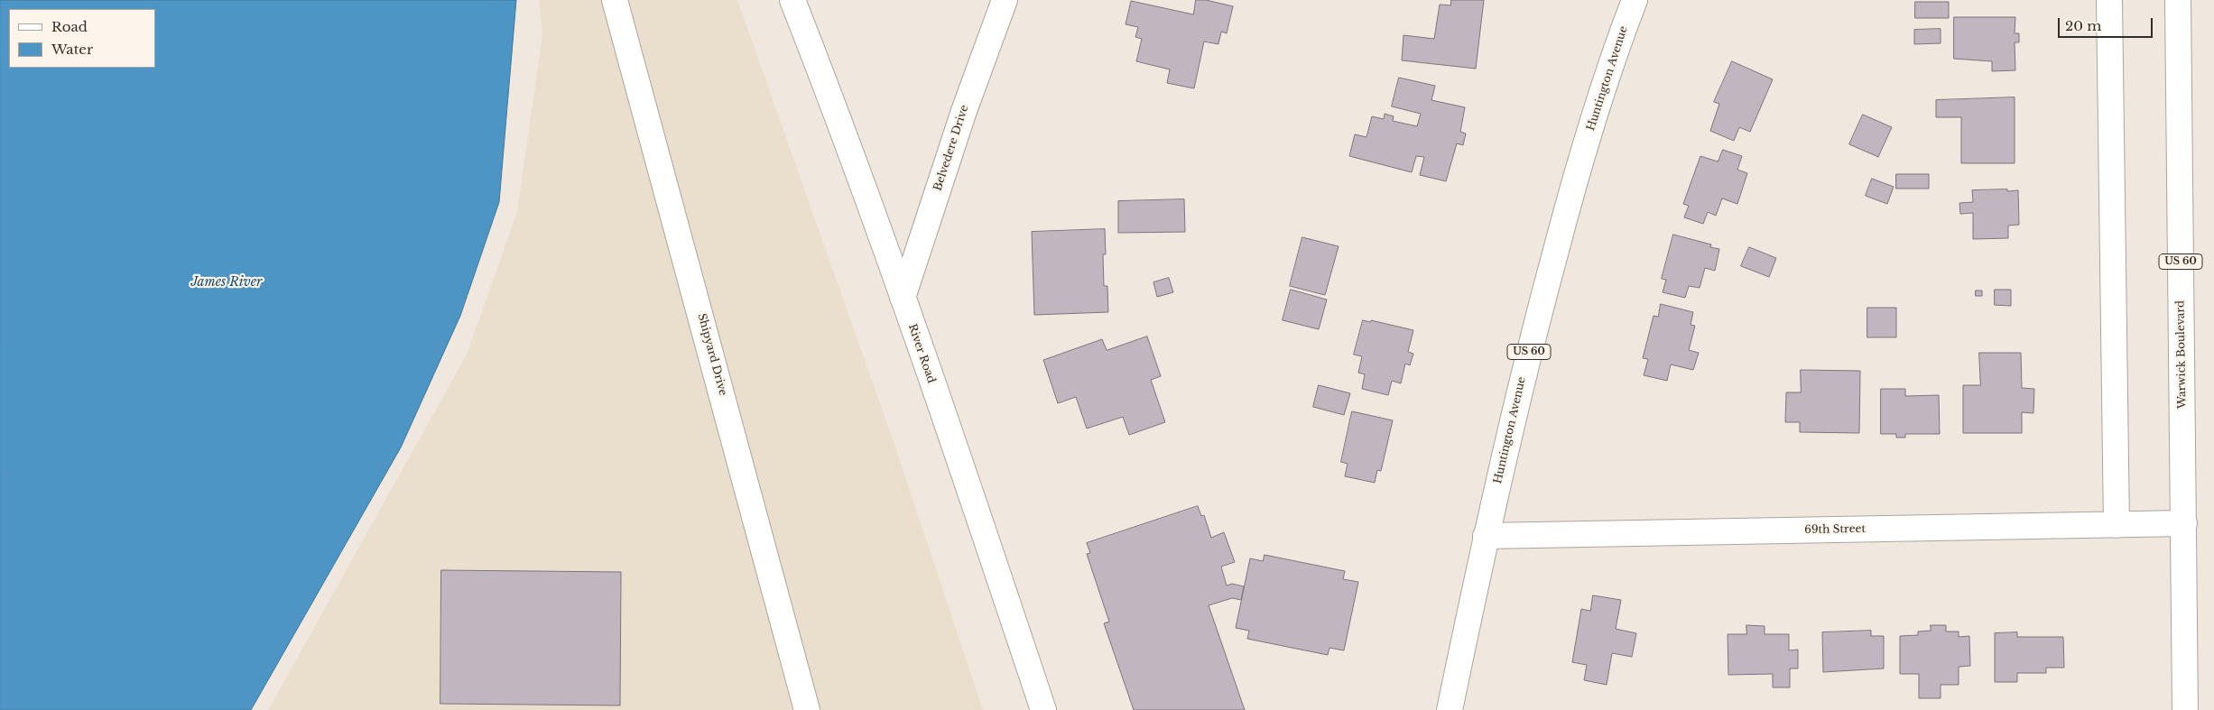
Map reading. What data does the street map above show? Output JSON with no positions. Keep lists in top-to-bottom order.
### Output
{
  "streets": {
    "street": [
      "Huntington Avenue",
      "Belvedere Drive",
      "US 60",
      "River Road",
      "Shipyard Drive",
      "Warwick Boulevard",
      "69th Street"
    ]
  },
  "crossings": [
    ["Huntington Avenue", "69th Street"],
    ["Belvedere Drive", "River Road"],
    ["Warwick Boulevard", "69th Street"]
  ],
  "water": ["James River"],
  "legend": ["Road", "Water"],
  "scale_bar": "20 m"
}
